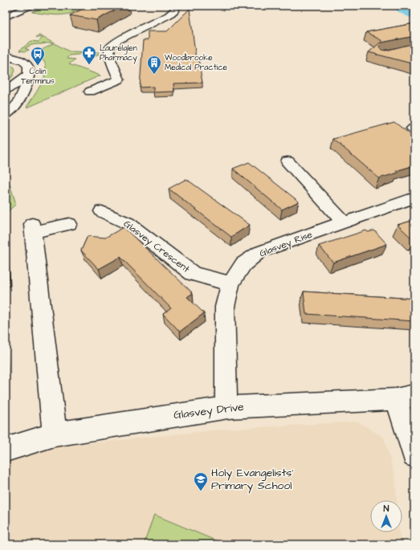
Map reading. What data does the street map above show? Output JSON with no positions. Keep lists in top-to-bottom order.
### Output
{
  "streets": {
    "street": ["Glasvey Rise", "Glasvey Crescent", "Glasvey Drive"]
  },
  "crossings": [
    ["Glasvey Rise", "Glasvey Crescent"],
    ["Glasvey Rise", "Glasvey Drive"]
  ],
  "places": {
    "pharmacy": ["Laurelglen Pharmacy"],
    "bus stop": ["Colin Terminus"],
    "building": ["Woodbrooke Medical Practice"],
    "school or university": ["Holy Evangelists' Primary School"]
  },
  "north": "top"
}
